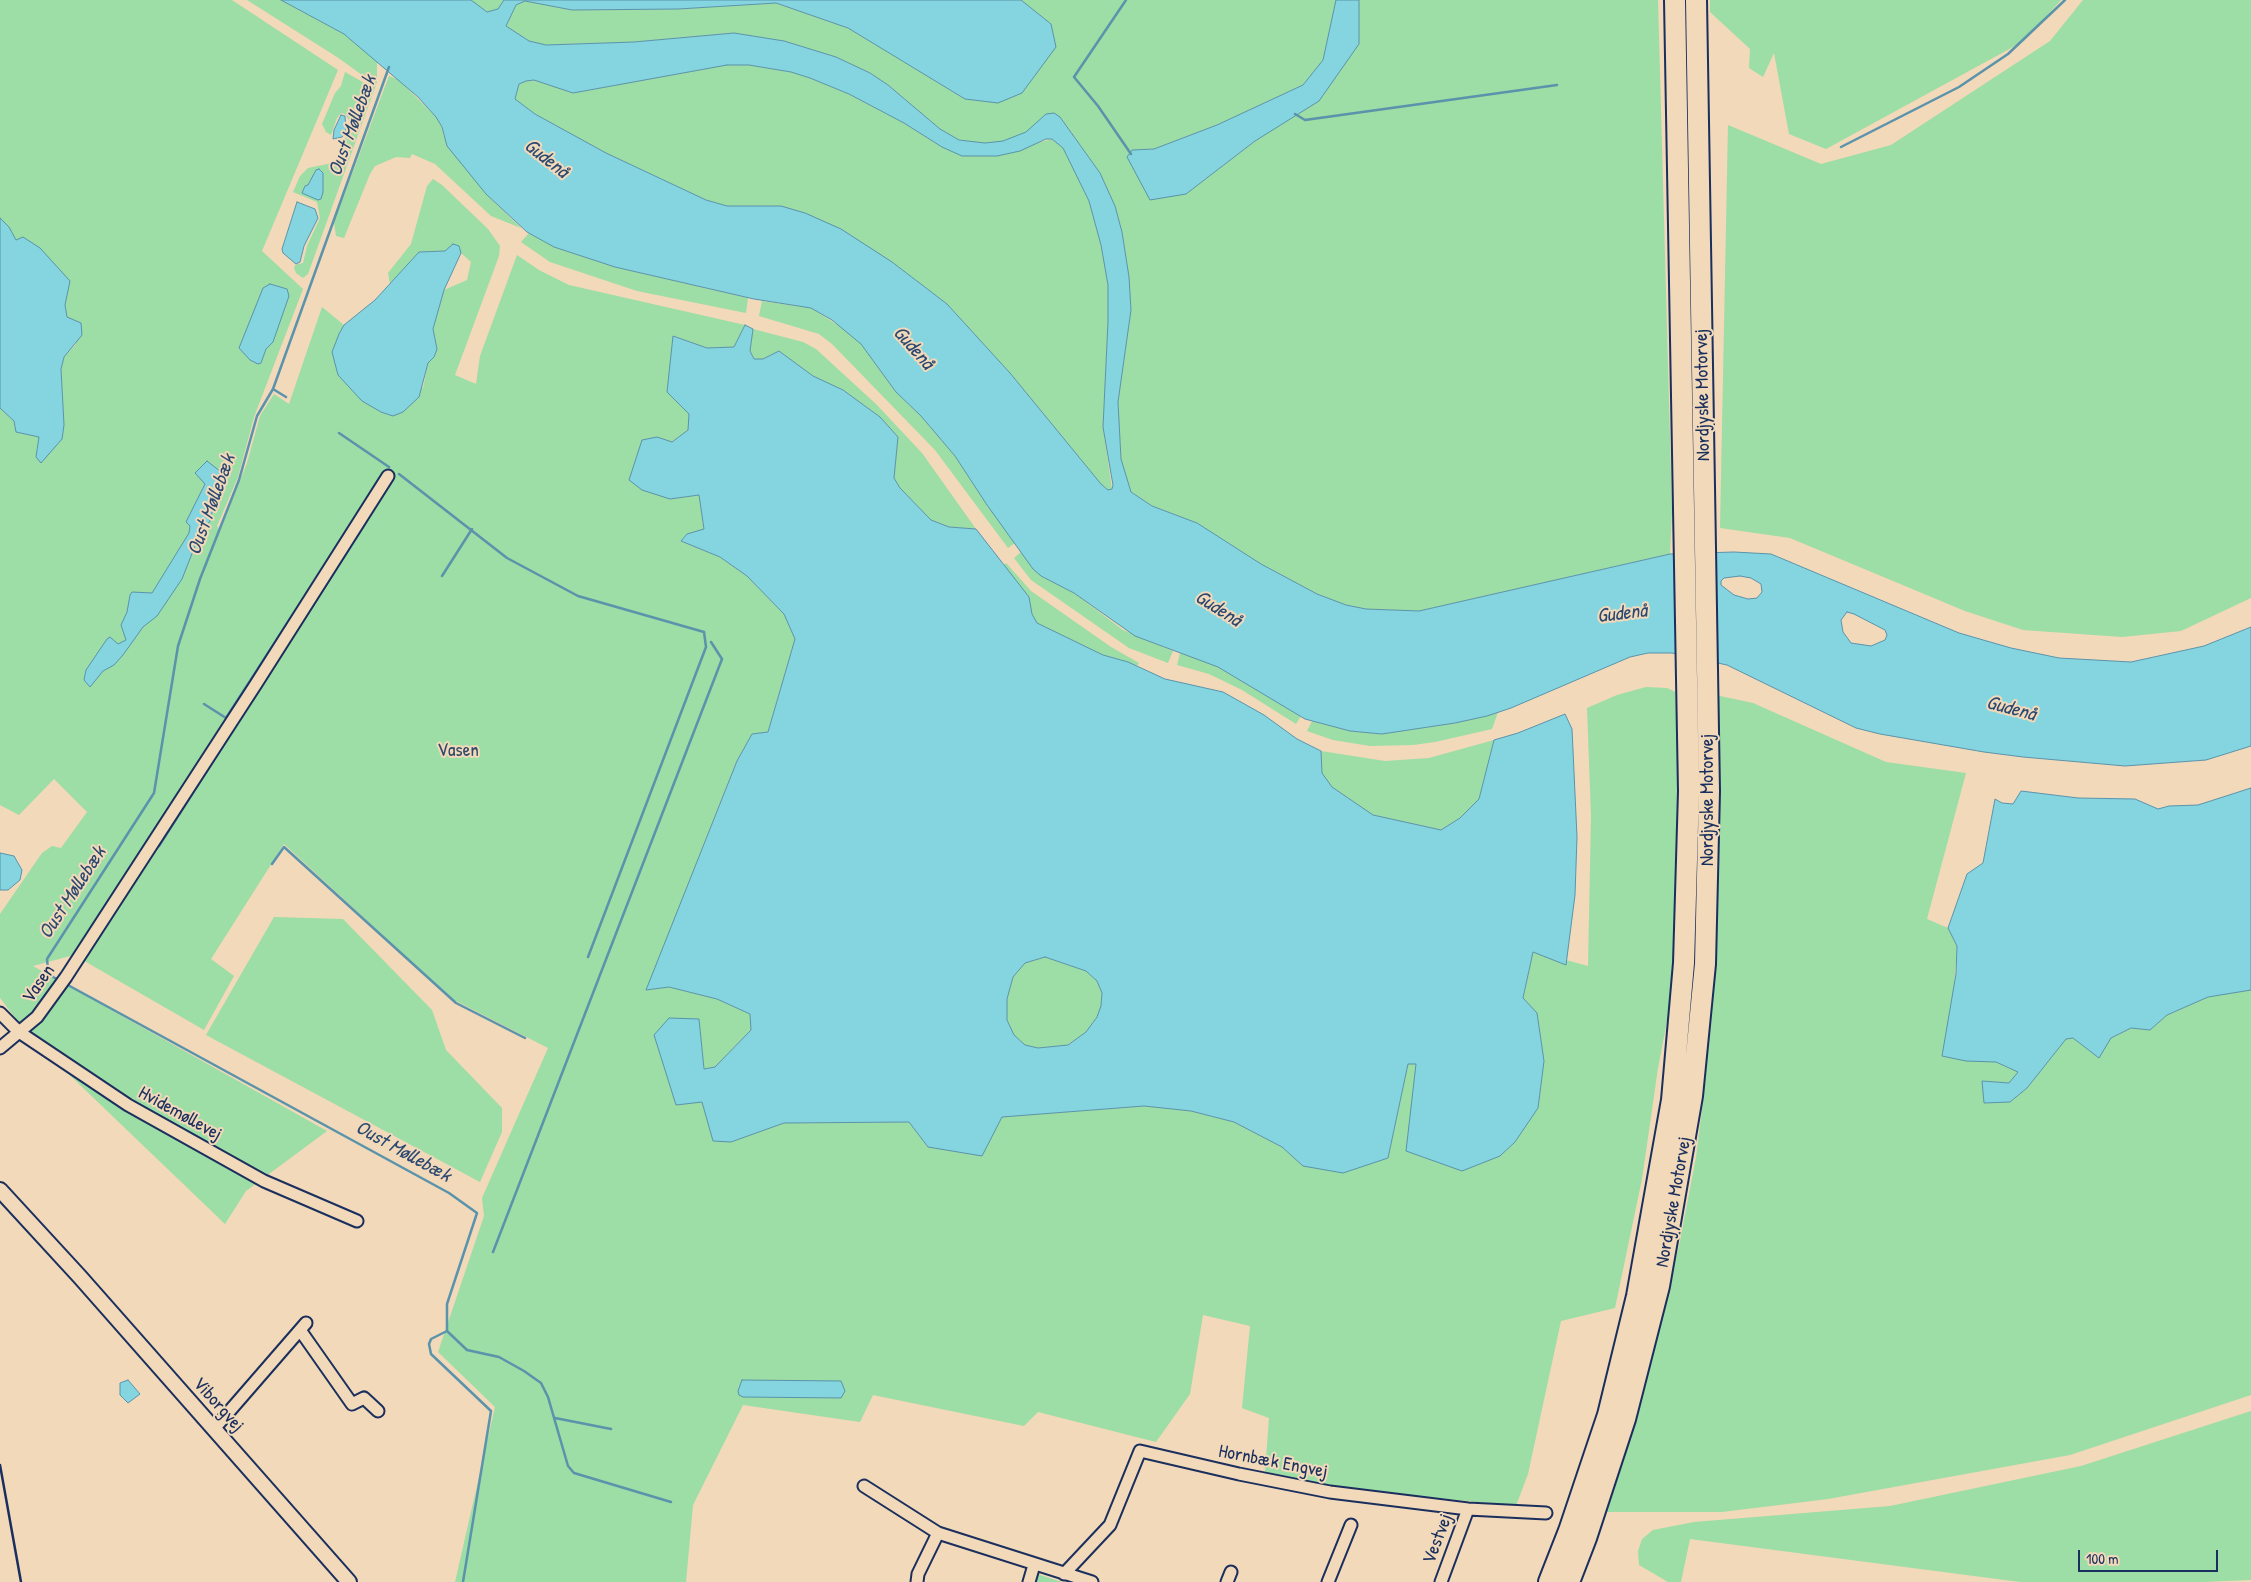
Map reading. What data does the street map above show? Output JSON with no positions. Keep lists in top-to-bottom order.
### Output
{
  "streets": {
    "highway": ["Nordjyske Motorvej"],
    "street": [
      "Vasen",
      "Hvidemøllevej",
      "Viborgvej",
      "Hornbæk Engvej",
      "Vestvej"
    ]
  },
  "crossings": [
    ["Vasen", "Hvidemøllevej"],
    ["Hornbæk Engvej", "Vestvej"]
  ],
  "water": ["Oust Møllebæk", "Gudenå"],
  "parks": ["Vasen"],
  "scale_bar": "100 m"
}
